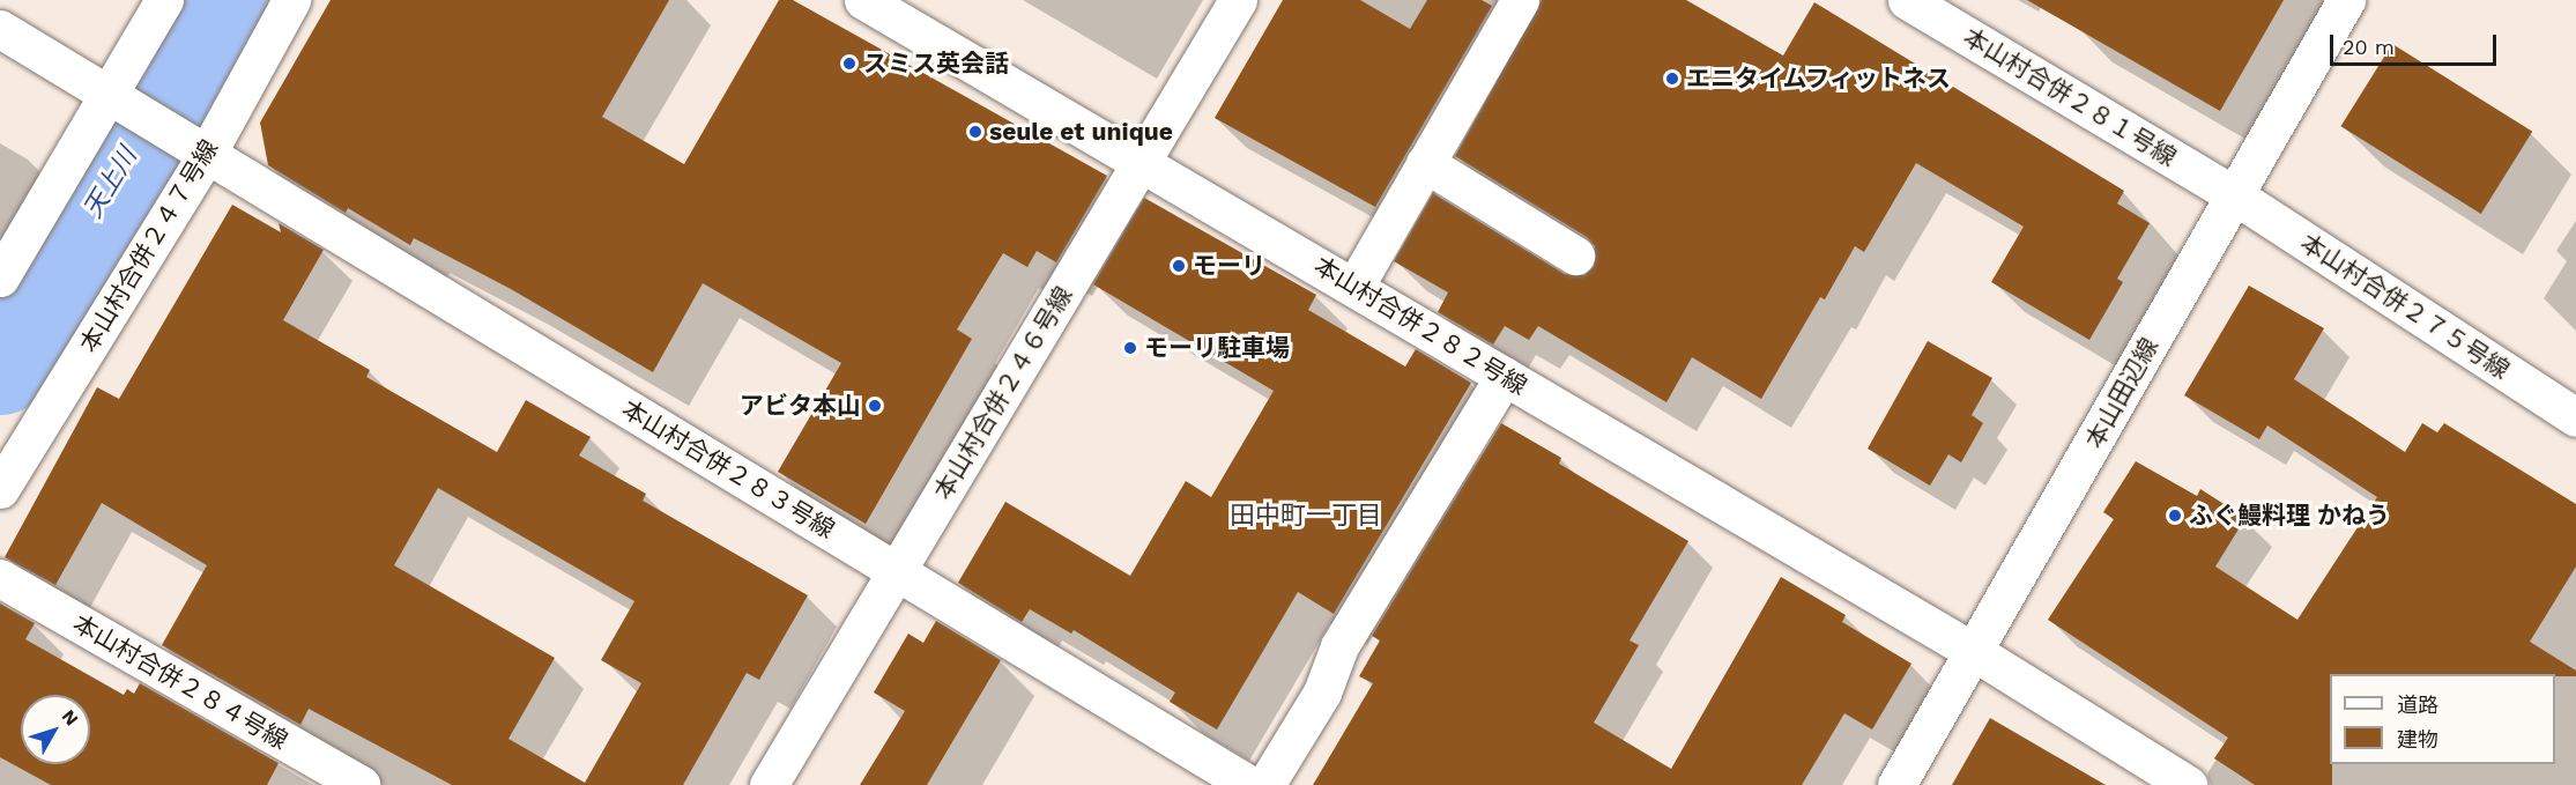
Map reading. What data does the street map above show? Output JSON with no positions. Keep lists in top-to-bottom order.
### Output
{
  "streets": {
    "street": [
      "本山村合併２８１号線",
      "本山村合併２４７号線",
      "本山村合併２７５号線",
      "本山村合併２８２号線",
      "本山村合併２４６号線",
      "本山田辺線",
      "本山村合併２８３号線",
      "本山村合併２８４号線"
    ]
  },
  "crossings": [
    ["本山村合併２８１号線", "本山村合併２７５号線"],
    ["本山村合併２８１号線", "本山田辺線"],
    ["本山村合併２４７号線", "本山村合併２８３号線"],
    ["本山村合併２７５号線", "本山田辺線"],
    ["本山村合併２８２号線", "本山村合併２４６号線"],
    ["本山村合併２８２号線", "本山田辺線"],
    ["本山村合併２４６号線", "本山村合併２８３号線"]
  ],
  "districts": ["田中町一丁目"],
  "water": ["天上川"],
  "places": [
    "スミス英会話",
    "エニタイムフィットネス",
    "seule et unique",
    "モーリ",
    "モーリ駐車場",
    "アビタ本山",
    "ふぐ鰻料理 かねう"
  ],
  "legend": ["道路", "建物"],
  "scale_bar": "20 m",
  "north": "top right"
}
